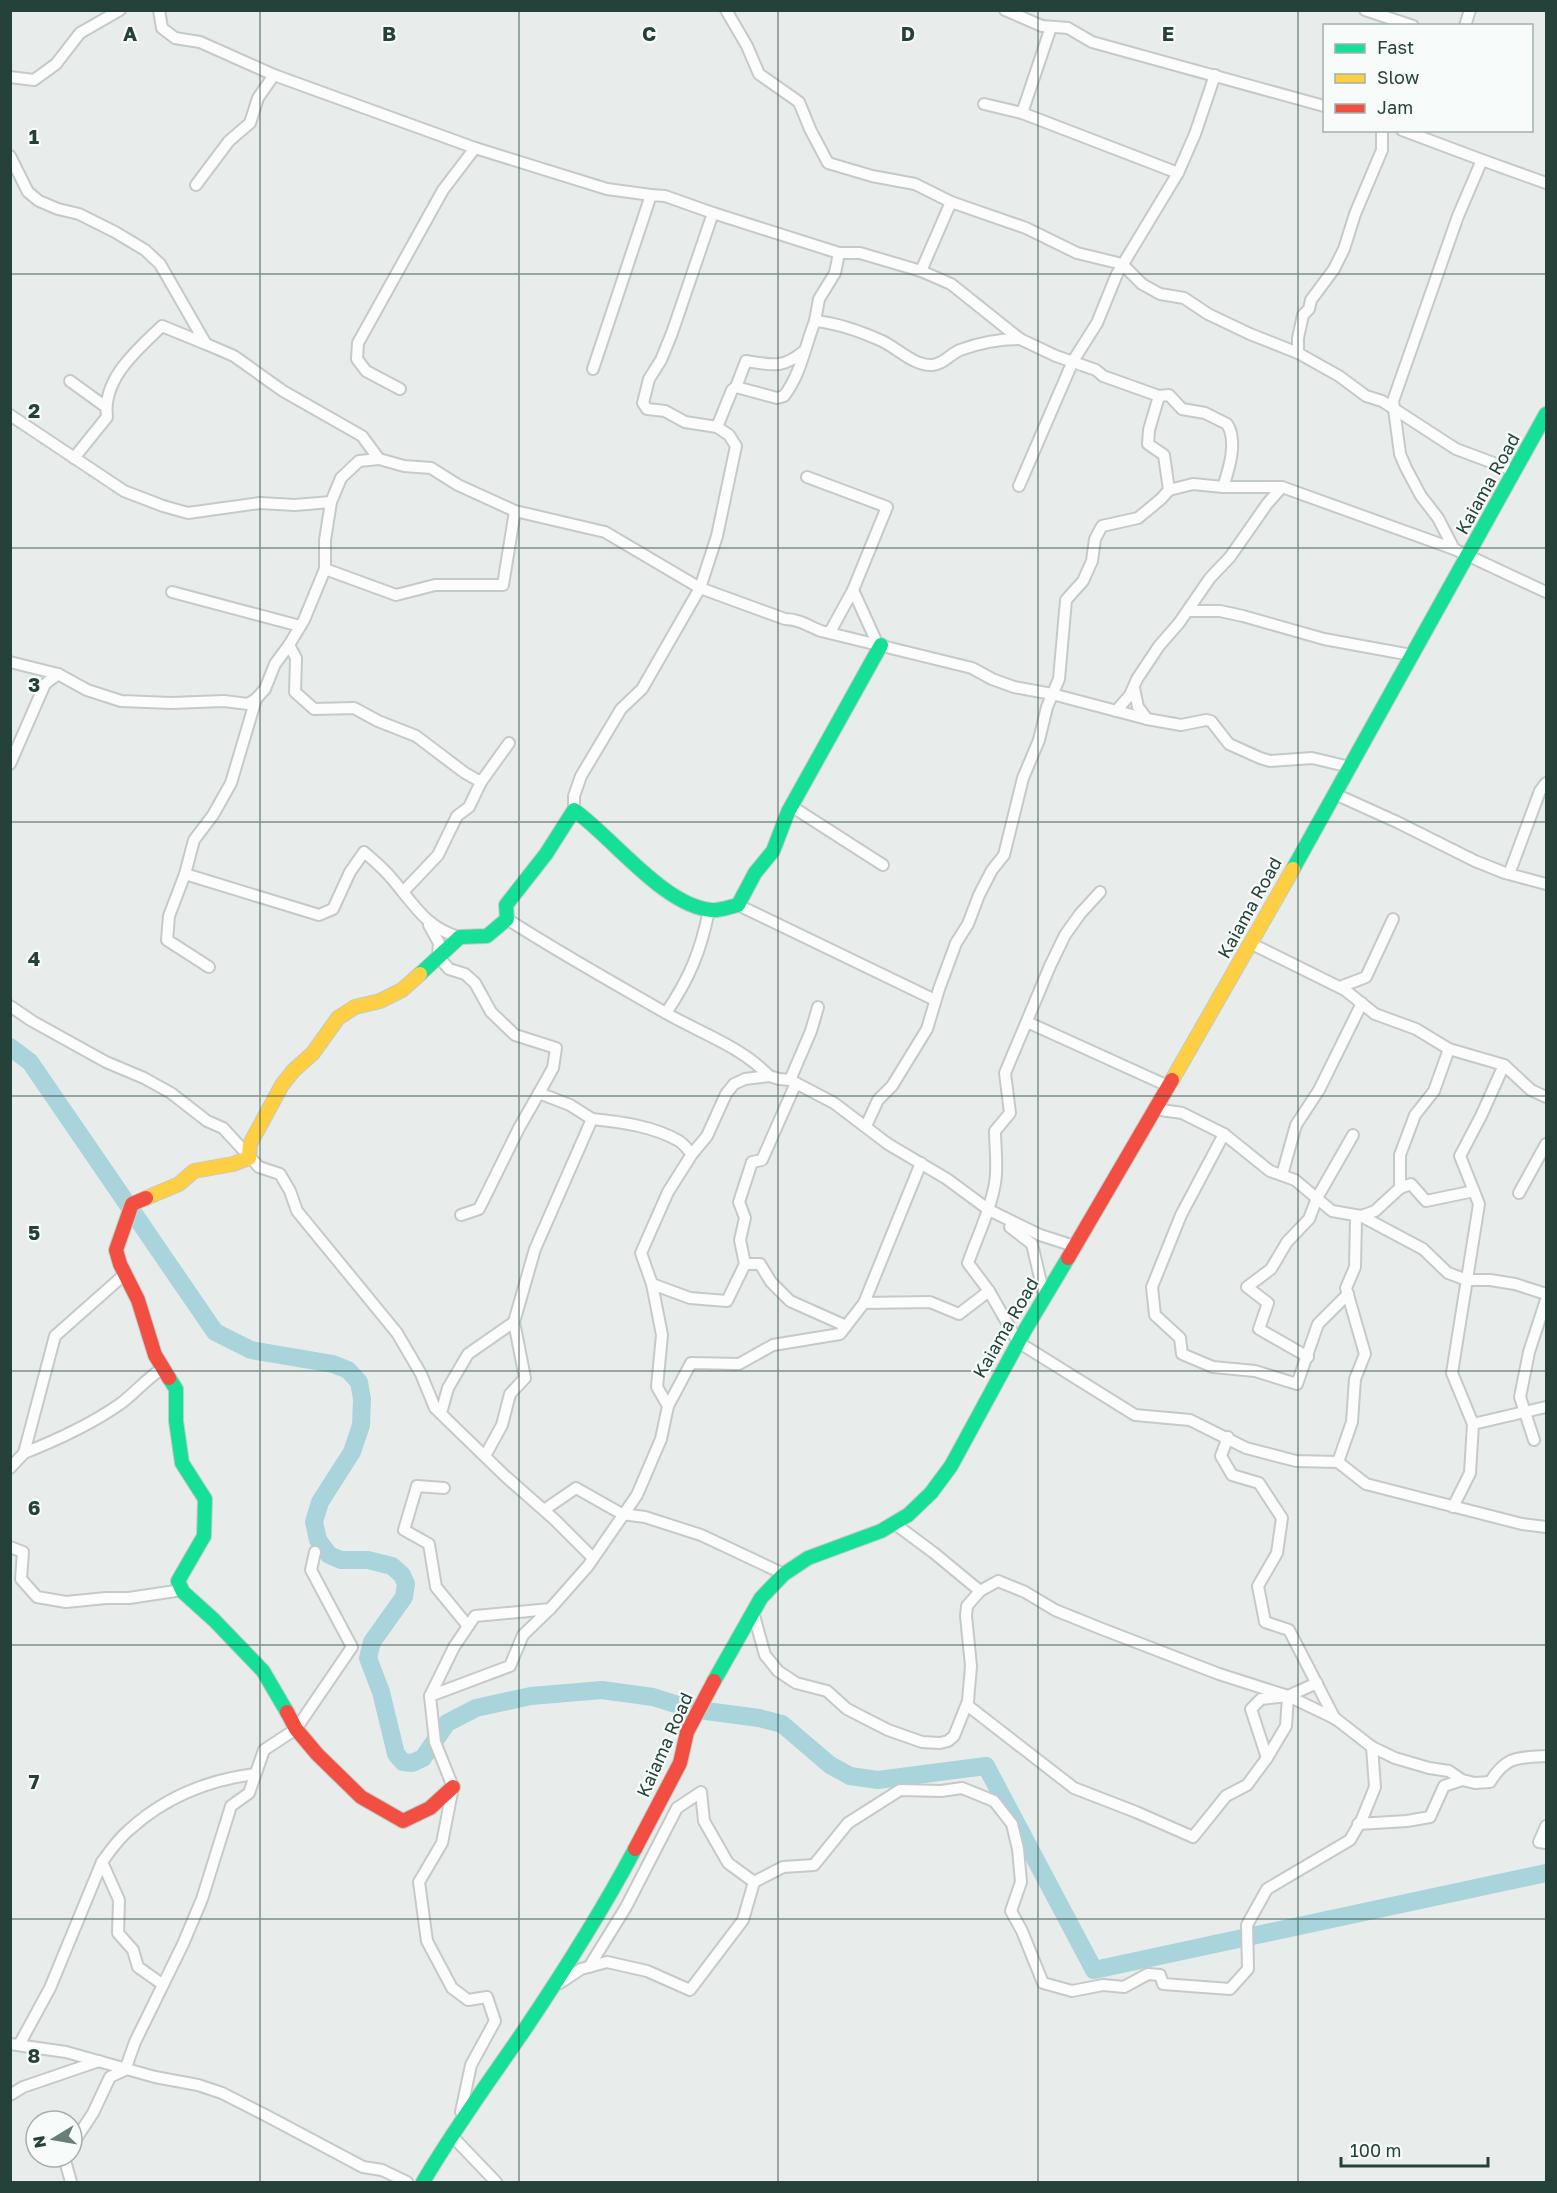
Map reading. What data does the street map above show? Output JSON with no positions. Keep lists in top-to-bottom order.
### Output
{
  "streets": {
    "main road": ["Kaiama Road"]
  },
  "legend": ["Fast", "Slow", "Jam"],
  "scale_bar": "100 m",
  "north": "left",
  "grid": {
    "columns": [
      "A",
      "B",
      "C",
      "D",
      "E"
    ],
    "rows": [
      "1",
      "2",
      "3",
      "4",
      "5",
      "6",
      "7",
      "8"
    ]
  }
}
